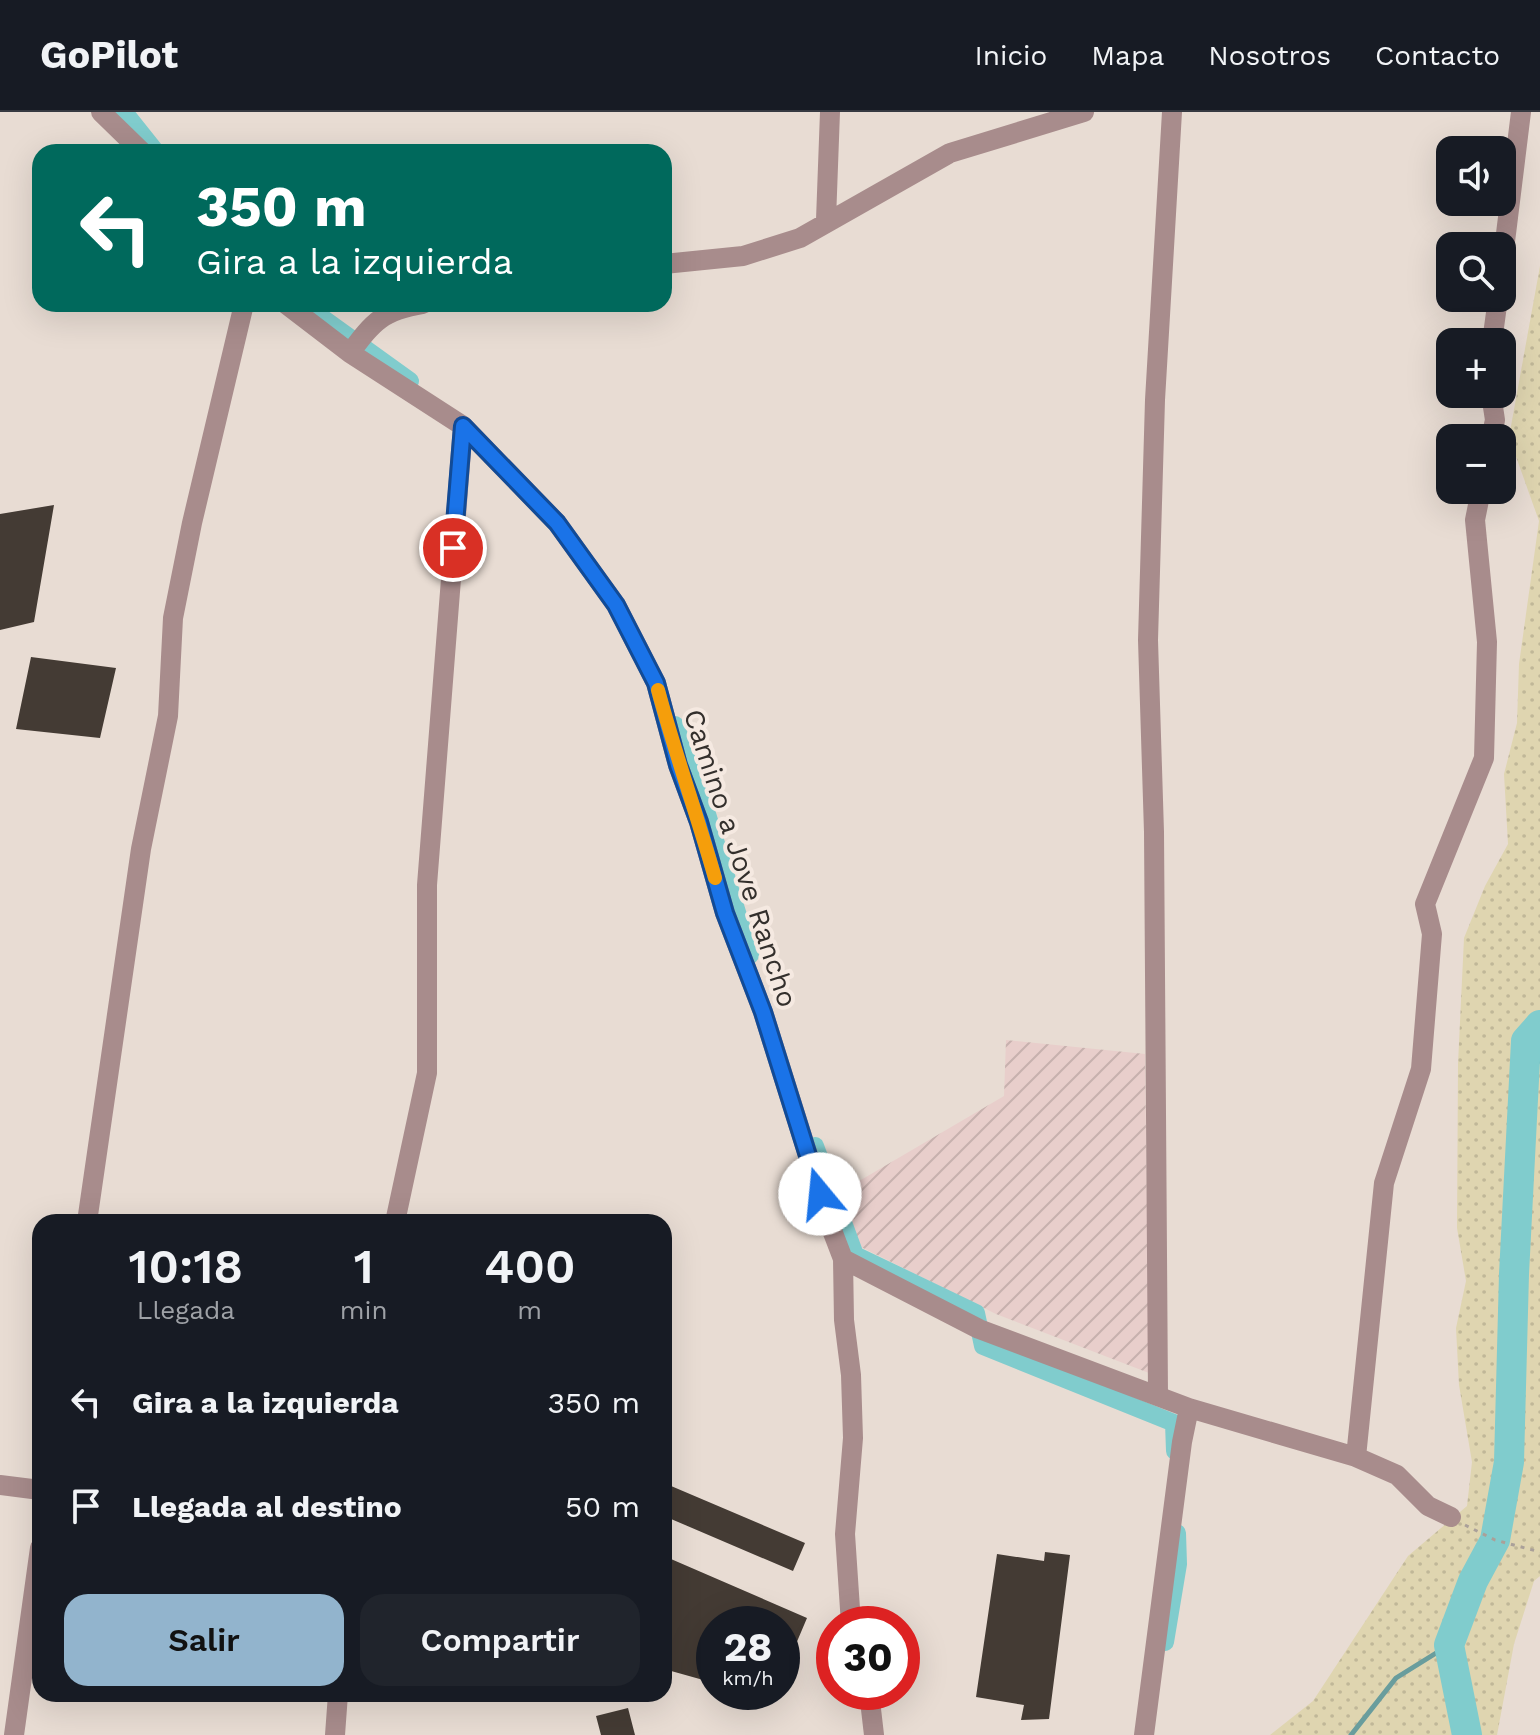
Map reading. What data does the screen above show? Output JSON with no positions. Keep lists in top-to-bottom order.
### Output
{
  "streets": {
    "street": ["Camino a Jove Rancho"]
  },
  "page": {
    "header": "GoPilot",
    "nav": [
      "Inicio",
      "Mapa",
      "Nosotros",
      "Contacto"
    ],
    "map_buttons": ["+", "−"],
    "turn": ["350 m", "Gira a la izquierda"],
    "eta": [
      "10:18",
      "Llegada",
      "1",
      "min",
      "400",
      "m"
    ],
    "list": [
      {
        "name": "Gira a la izquierda",
        "value": "350 m"
      },
      {
        "name": "Llegada al destino",
        "value": "50 m"
      }
    ],
    "buttons": ["Salir", "Compartir"],
    "speed": "28 km/h",
    "limit": "30"
  }
}
